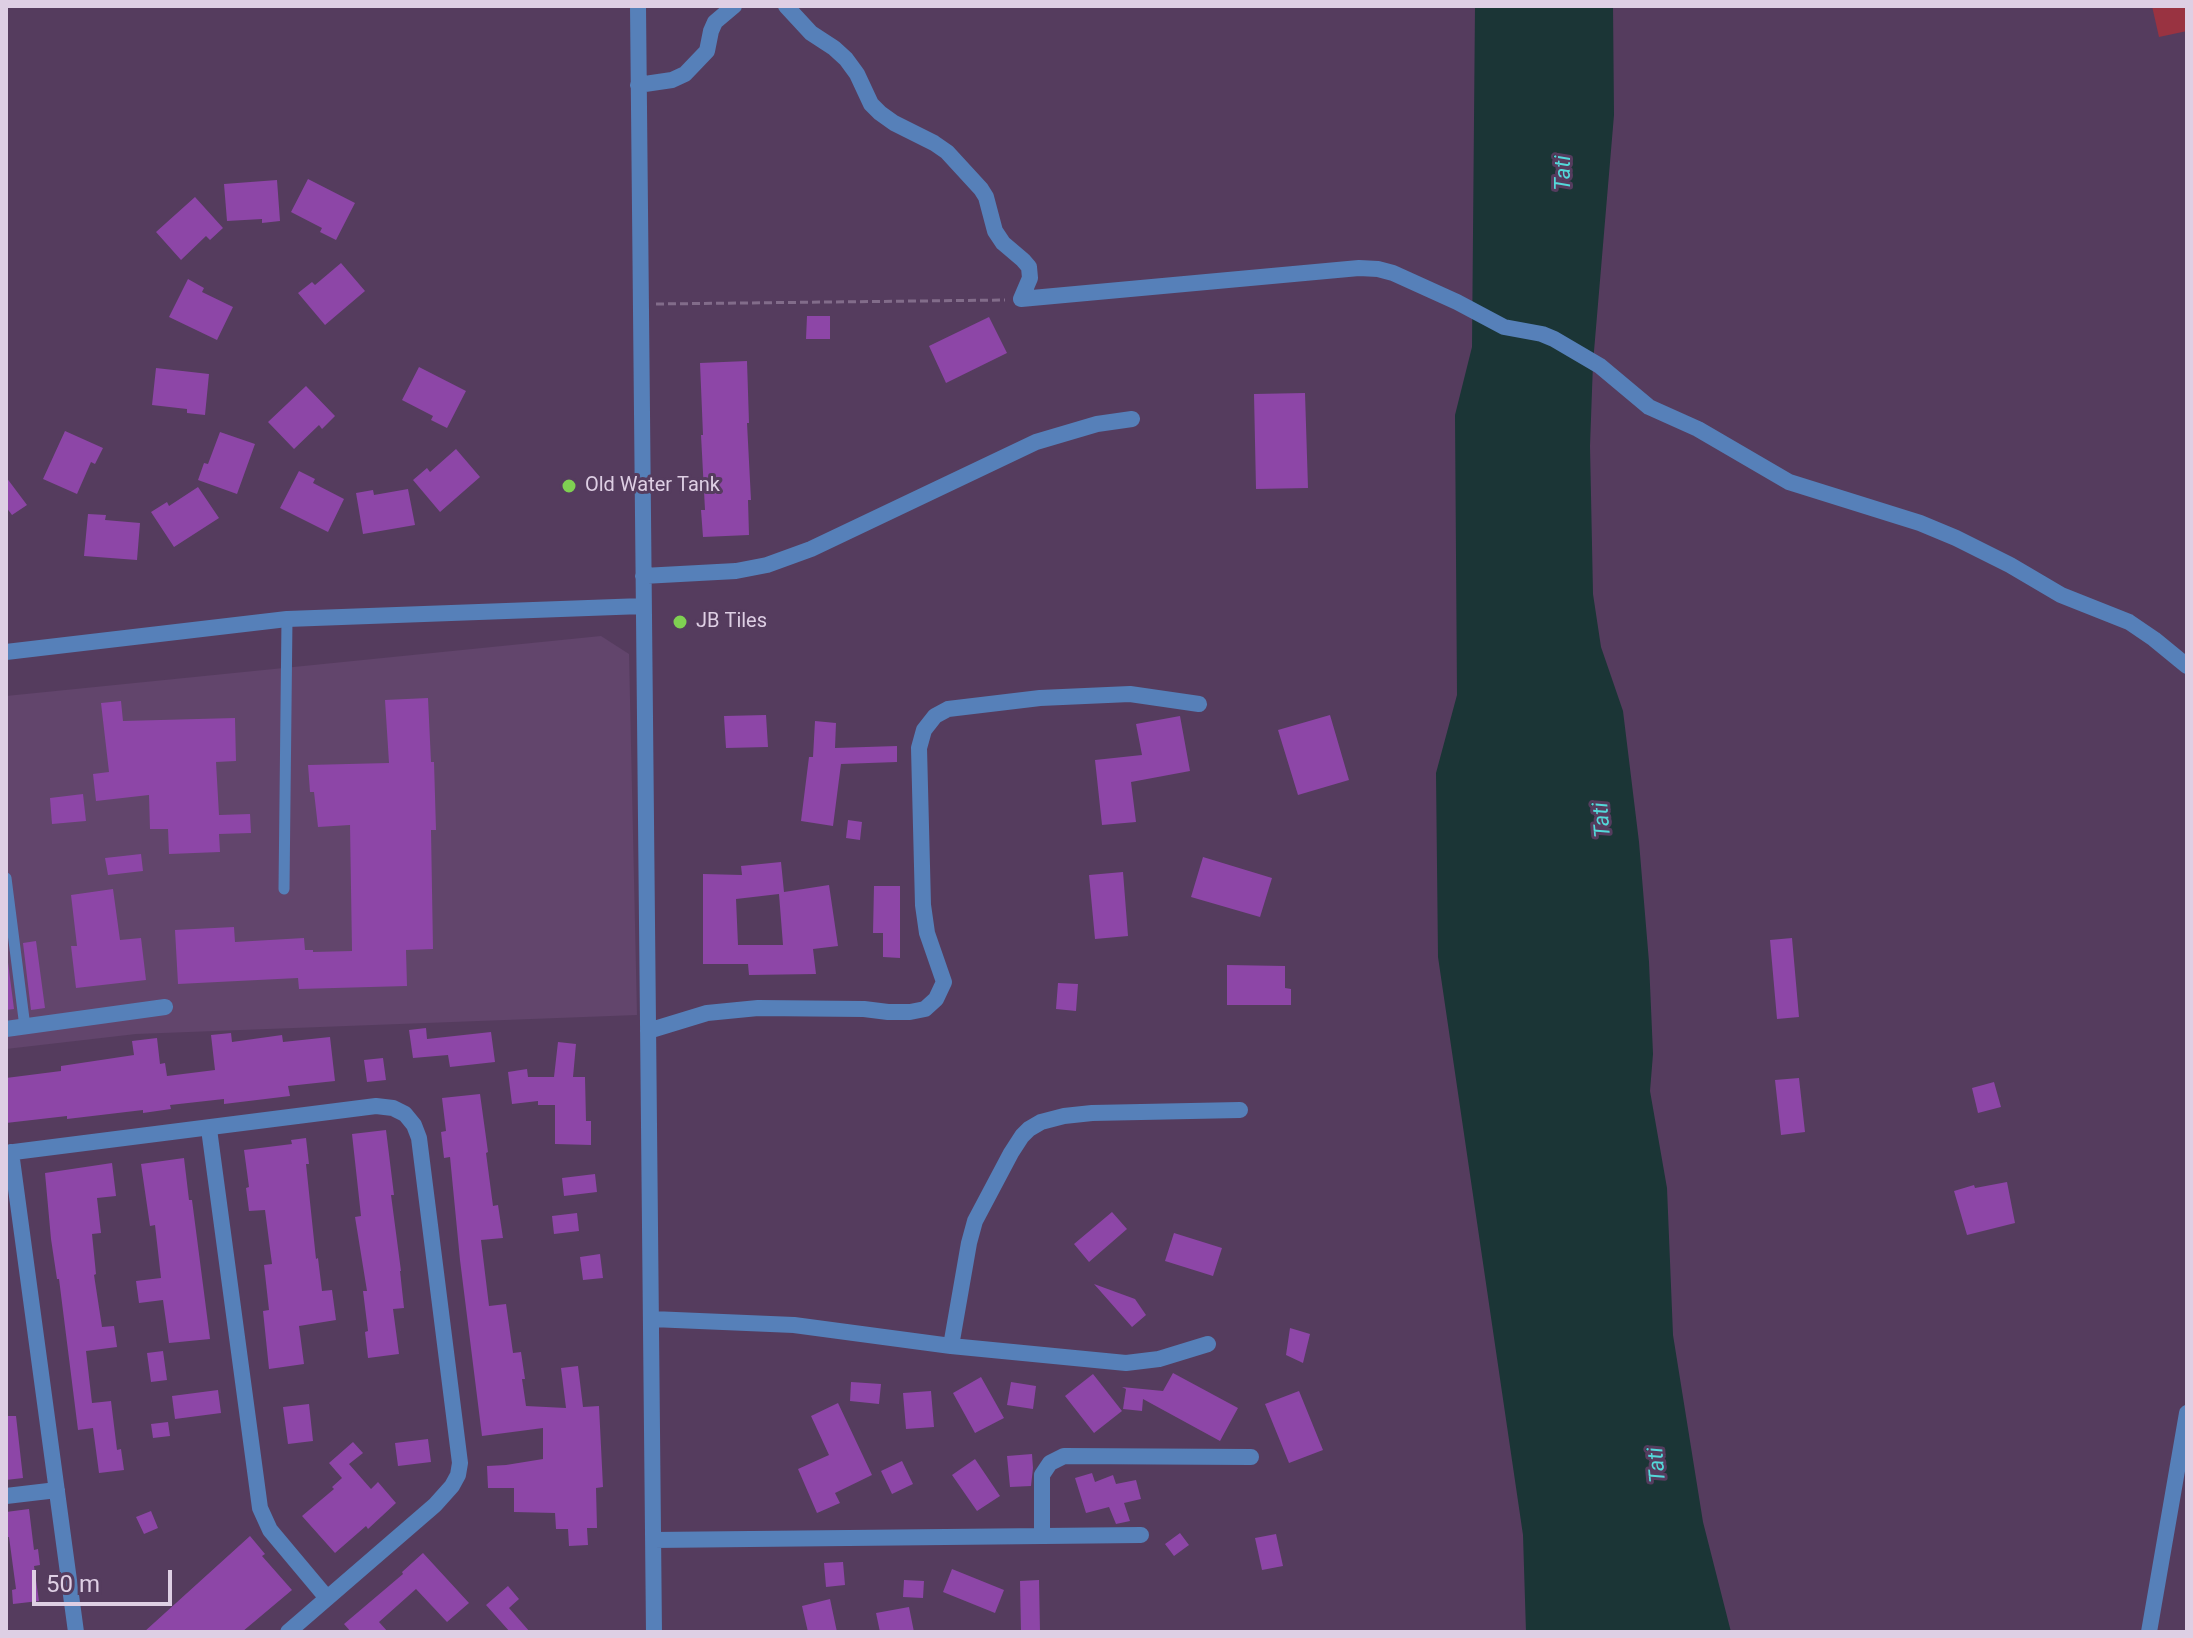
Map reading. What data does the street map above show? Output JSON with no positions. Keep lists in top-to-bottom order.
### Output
{
  "water": ["Tati"],
  "places": ["Old Water Tank", "JB Tiles"],
  "scale_bar": "50 m"
}
